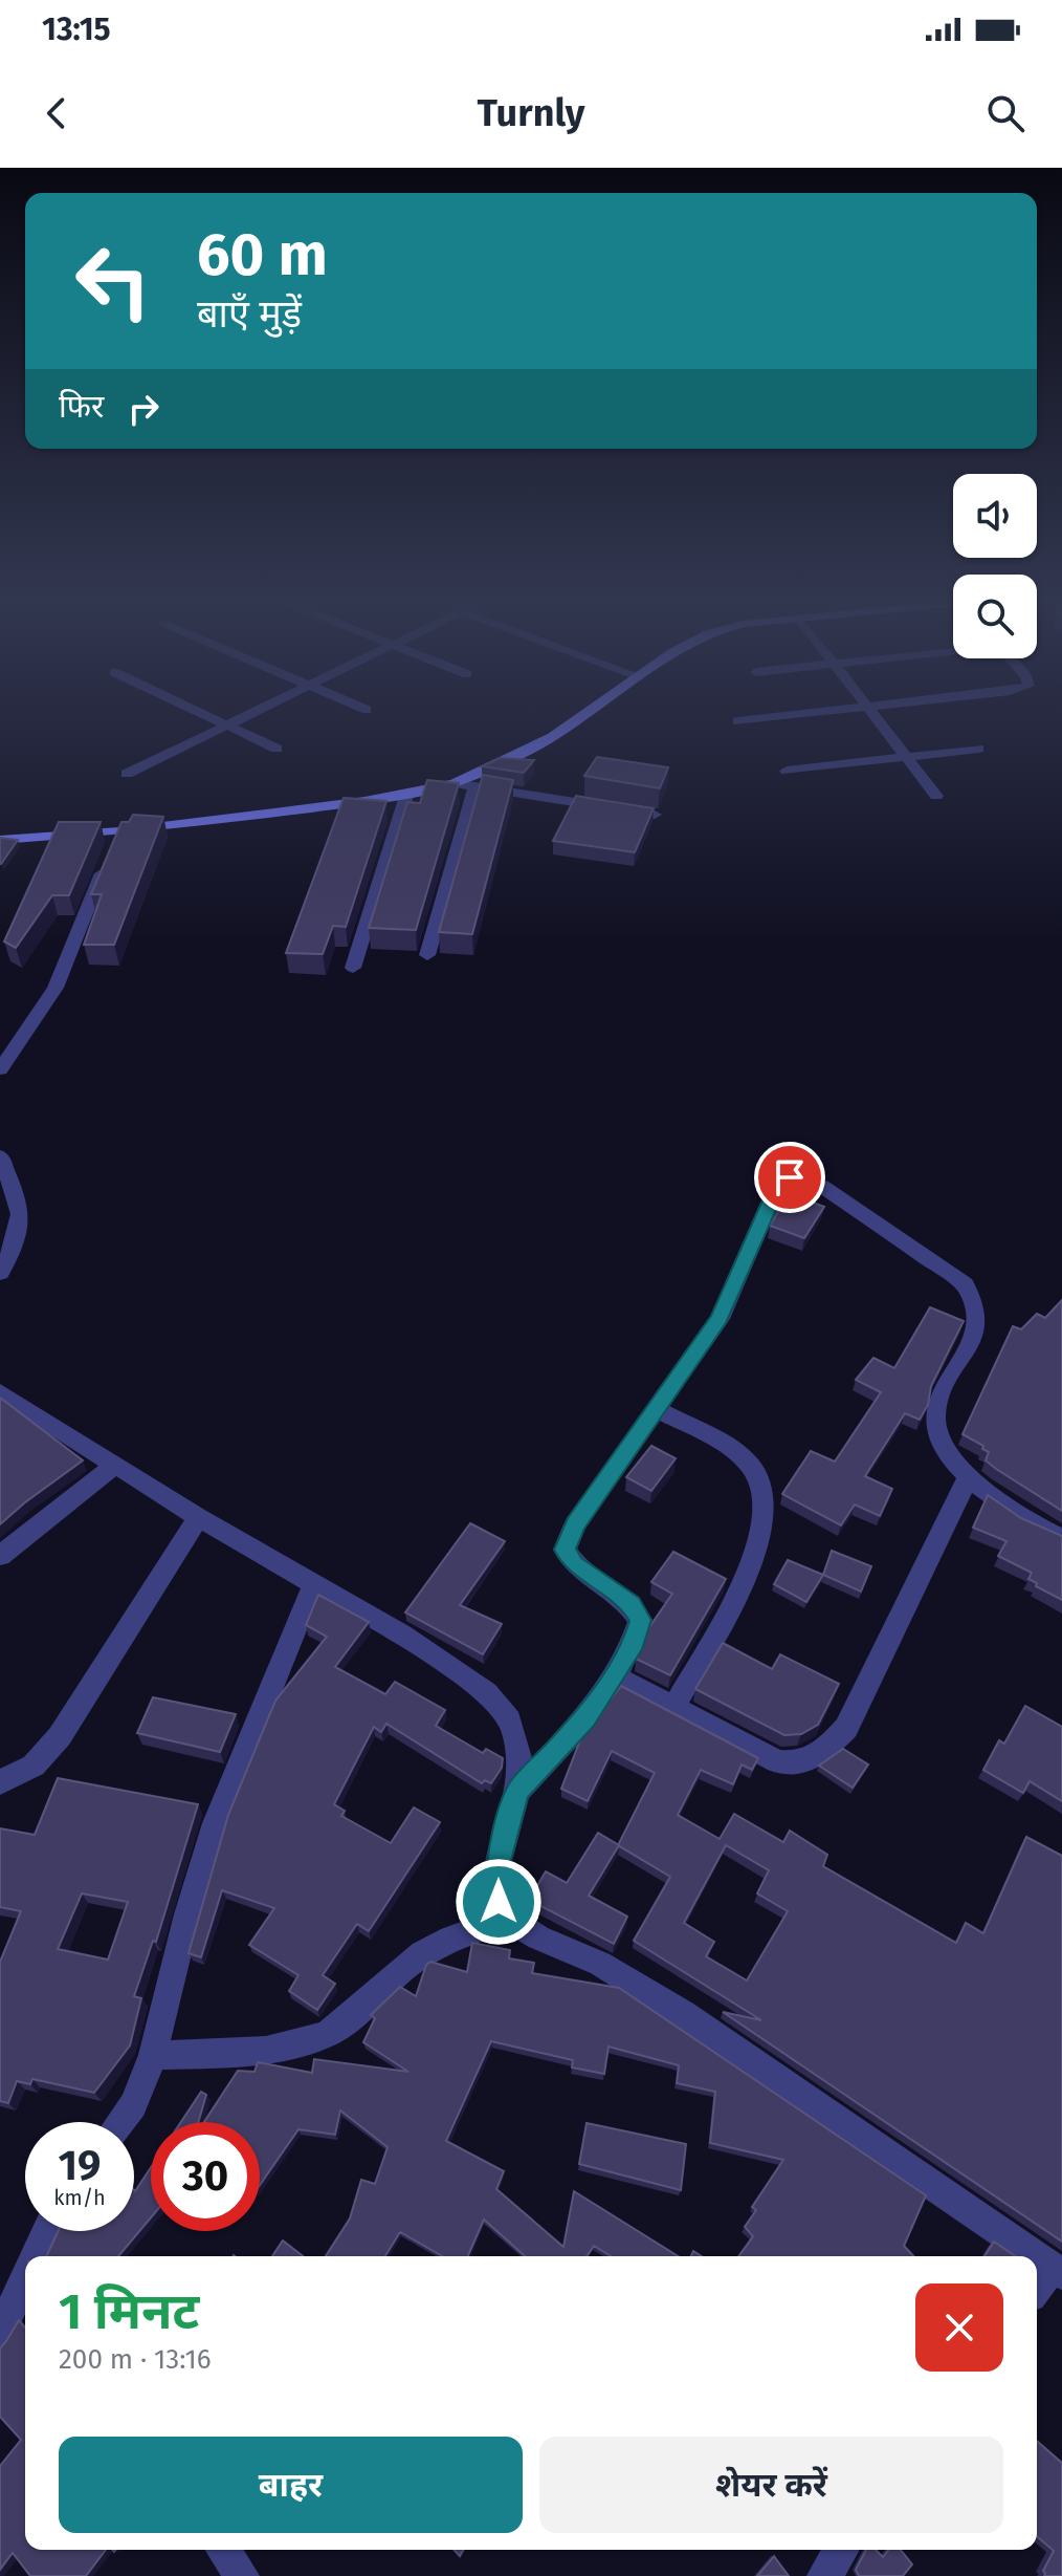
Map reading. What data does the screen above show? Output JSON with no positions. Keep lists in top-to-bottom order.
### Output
{
  "page": {
    "status": "13:15",
    "header": "Turnly",
    "turn": ["60 m", "बाएँ मुड़ें"],
    "then": "फिर",
    "speed": "19 km/h",
    "limit": "30",
    "heading": ["1 मिनट", "200 m · 13:16"],
    "buttons": ["बाहर", "शेयर करें"]
  }
}
